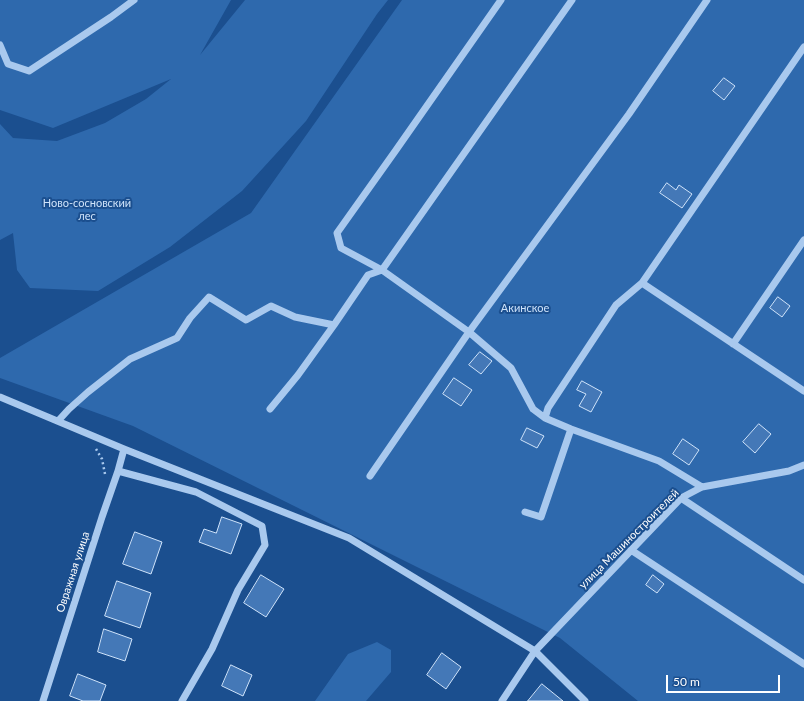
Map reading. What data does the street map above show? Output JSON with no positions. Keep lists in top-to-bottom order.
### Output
{
  "streets": {
    "street": ["улица Машиностроителей", "Овражная улица"]
  },
  "parks": ["Ново-сосновский лес", "Акинское"],
  "scale_bar": "50 m"
}
